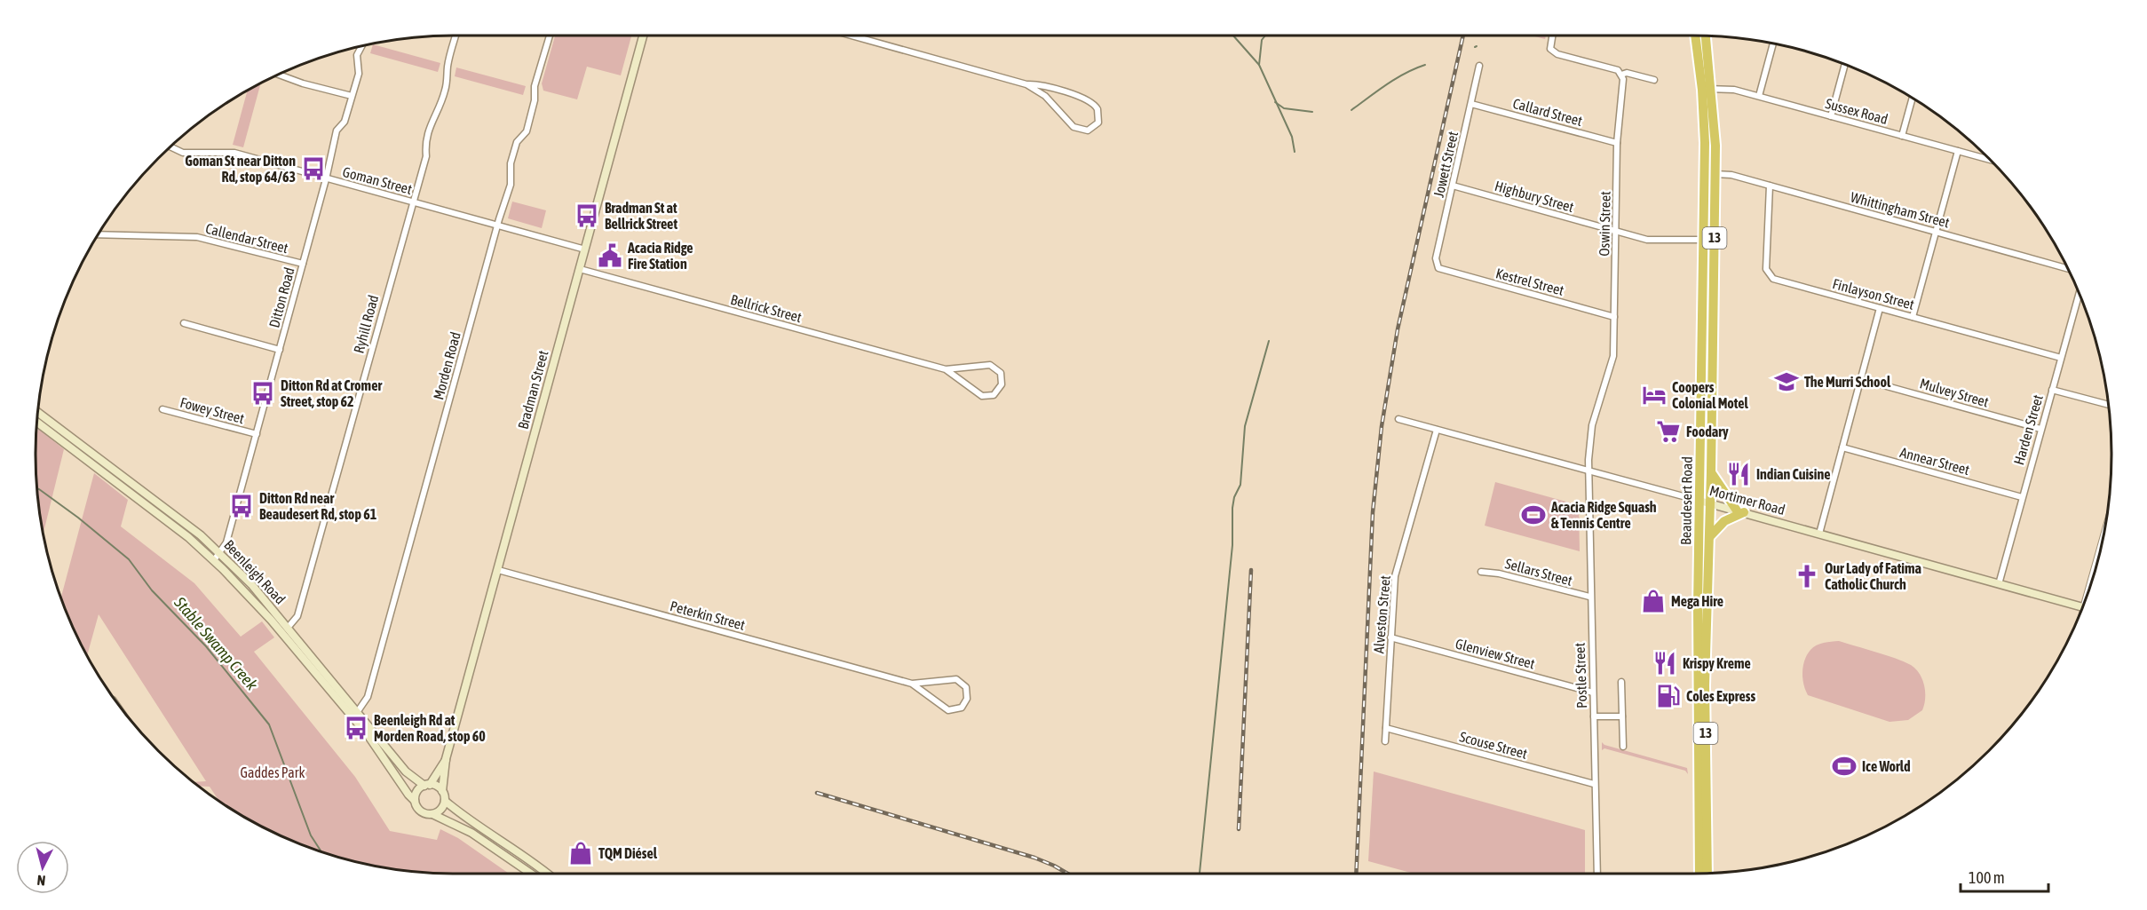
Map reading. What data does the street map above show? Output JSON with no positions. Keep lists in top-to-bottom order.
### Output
{
  "streets": {
    "highway": ["13", "Beaudesert Road"],
    "main road": ["Bradman Street", "Mortimer Road", "Beenleigh Road"],
    "street": [
      "Sussex Road",
      "Callard Street",
      "Jowett Street",
      "Goman Street",
      "Highbury Street",
      "Whittingham Street",
      "Oswin Street",
      "Callendar Street",
      "Kestrel Street",
      "Finlayson Street",
      "Ditton Road",
      "Bellrick Street",
      "Ryhill Road",
      "Morden Road",
      "Mulvey Street",
      "Fowey Street",
      "Harden Street",
      "Annear Street",
      "Sellars Street",
      "Alveston Street",
      "Peterkin Street",
      "Glenview Street",
      "Postle Street",
      "Scouse Street"
    ]
  },
  "crossings": [
    ["Sussex Road", "Beaudesert Road"],
    ["Callard Street", "Jowett Street"],
    ["Callard Street", "Oswin Street"],
    ["Jowett Street", "Highbury Street"],
    ["Jowett Street", "Kestrel Street"],
    ["Goman Street", "Ditton Road"],
    ["Goman Street", "Ryhill Road"],
    ["Goman Street", "Morden Road"],
    ["Goman Street", "Bradman Street"],
    ["Highbury Street", "Oswin Street"],
    ["Highbury Street", "Beaudesert Road"],
    ["Whittingham Street", "Finlayson Street"],
    ["Whittingham Street", "Beaudesert Road"],
    ["Oswin Street", "Kestrel Street"],
    ["Oswin Street", "Mortimer Road"],
    ["Oswin Street", "Postle Street"],
    ["Callendar Street", "Ditton Road"],
    ["Finlayson Street", "Harden Street"],
    ["Ditton Road", "Fowey Street"],
    ["Ditton Road", "Beenleigh Road"],
    ["Bellrick Street", "Bradman Street"],
    ["Ryhill Road", "Beenleigh Road"],
    ["Morden Road", "Beenleigh Road"],
    ["Bradman Street", "Beenleigh Road"],
    ["Bradman Street", "Peterkin Street"],
    ["Mulvey Street", "Harden Street"],
    ["Harden Street", "Annear Street"],
    ["Harden Street", "Mortimer Road"],
    ["Mortimer Road", "Beaudesert Road"],
    ["Mortimer Road", "Alveston Street"],
    ["Mortimer Road", "Postle Street"],
    ["Sellars Street", "Postle Street"],
    ["Alveston Street", "Glenview Street"],
    ["Alveston Street", "Scouse Street"],
    ["Glenview Street", "Postle Street"],
    ["Postle Street", "Scouse Street"]
  ],
  "water": ["Stable Swamp Creek"],
  "parks": ["Gaddes Park"],
  "places": {
    "bus stop": [
      "Goman St near Ditton Rd, stop 64/63",
      "Bradman St at Bellrick Street",
      "Ditton Rd at Cromer Street, stop 62",
      "Ditton Rd near Beaudesert Rd, stop 61",
      "Beenleigh Rd at Morden Road, stop 60"
    ],
    "public building": ["Acacia Ridge Fire Station"],
    "school or university": ["The Murri School"],
    "hotel": ["Coopers Colonial Motel"],
    "supermarket": ["Foodary"],
    "restaurant": ["Indian Cuisine", "Krispy Kreme"],
    "sports": ["Acacia Ridge Squash & Tennis Centre", "Ice World"],
    "church": ["Our Lady of Fatima Catholic Church"],
    "shop": ["Mega Hire", "TQM Diésel"],
    "fuel station": ["Coles Express"]
  },
  "scale_bar": "100 m",
  "north": "bottom"
}
